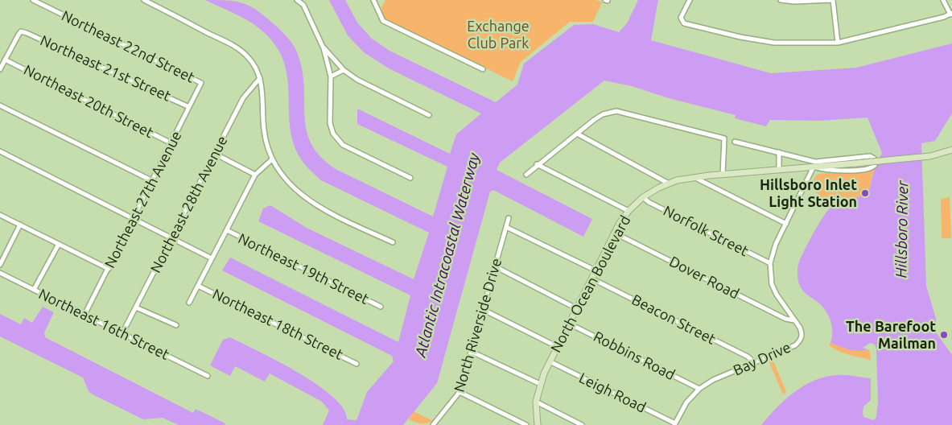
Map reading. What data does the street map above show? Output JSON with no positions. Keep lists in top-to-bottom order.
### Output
{
  "streets": {
    "main road": ["North Ocean Boulevard"],
    "street": [
      "Northeast 22nd Street",
      "Northeast 21st Street",
      "Northeast 20th Street",
      "Northeast 27th Avenue",
      "Northeast 28th Avenue",
      "Norfolk Street",
      "Northeast 19th Street",
      "Dover Road",
      "Beacon Street",
      "Northeast 16th Street",
      "Northeast 18th Street",
      "North Riverside Drive",
      "Robbins Road",
      "Bay Drive",
      "Leigh Road"
    ]
  },
  "crossings": [
    ["Northeast 22nd Street", "Northeast 27th Avenue"],
    ["Northeast 21st Street", "Northeast 20th Street"],
    ["Northeast 21st Street", "Northeast 27th Avenue"],
    ["Northeast 20th Street", "Northeast 27th Avenue"],
    ["Northeast 27th Avenue", "Northeast 16th Street"],
    ["Northeast 28th Avenue", "Northeast 16th Street"],
    ["Norfolk Street", "North Ocean Boulevard"],
    ["Norfolk Street", "Bay Drive"],
    ["Dover Road", "North Ocean Boulevard"],
    ["Dover Road", "Bay Drive"],
    ["North Ocean Boulevard", "Beacon Street"],
    ["North Ocean Boulevard", "Robbins Road"],
    ["North Ocean Boulevard", "Bay Drive"],
    ["North Ocean Boulevard", "Leigh Road"],
    ["Beacon Street", "Bay Drive"],
    ["Robbins Road", "Bay Drive"],
    ["Bay Drive", "Leigh Road"]
  ],
  "water": ["Hillsboro River", "Atlantic Intracoastal Waterway"],
  "parks": ["Exchange Club Park"],
  "places": ["Hillsboro Inlet Light Station", "The Barefoot Mailman"]
}
